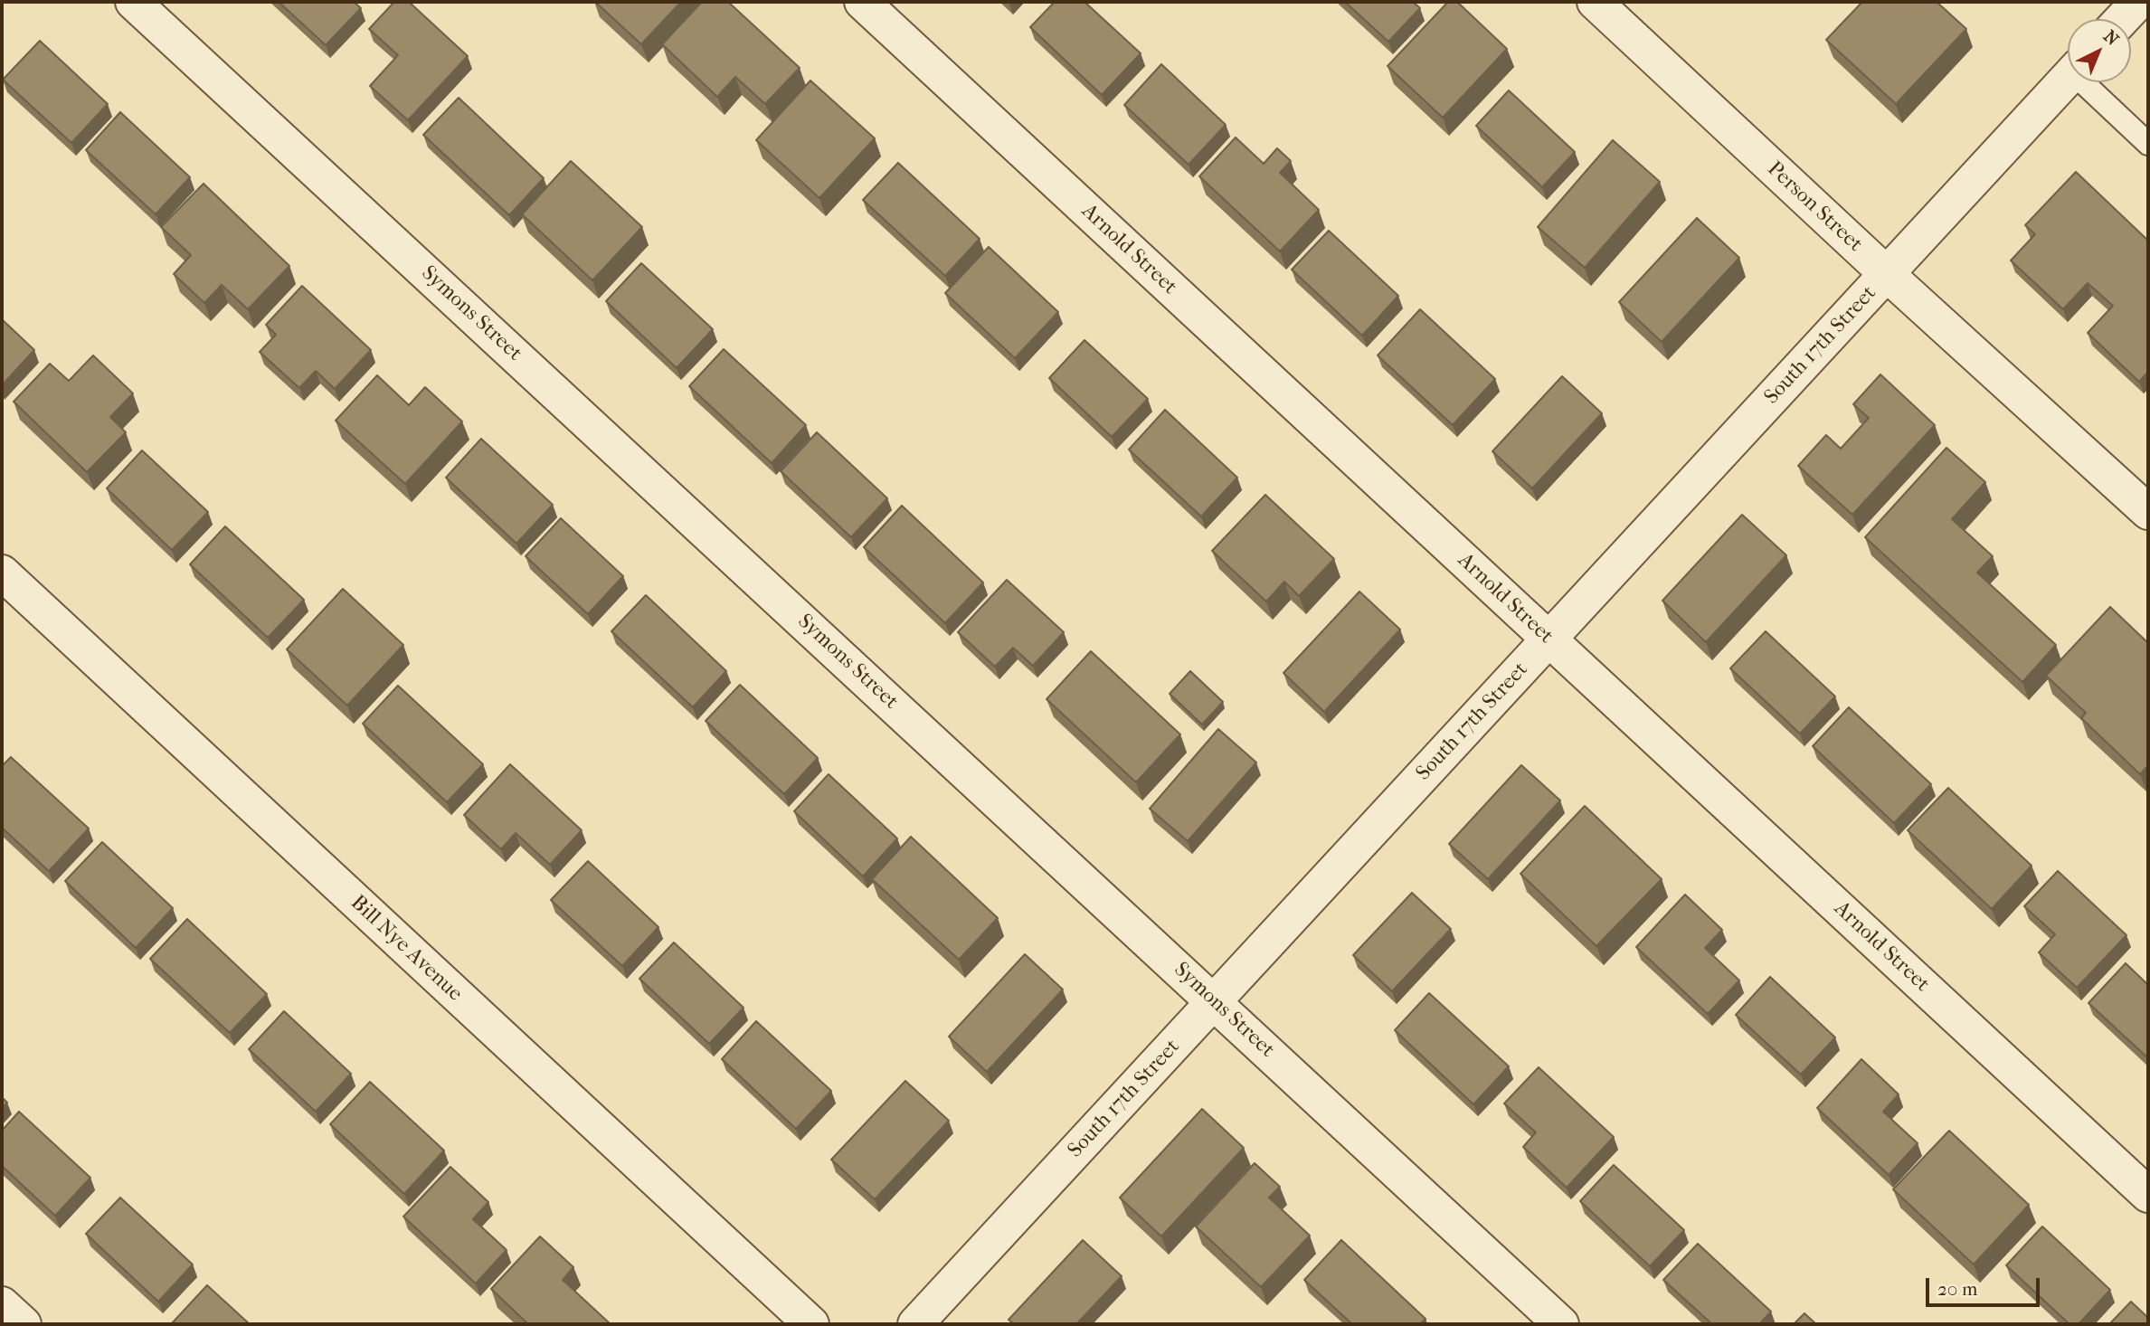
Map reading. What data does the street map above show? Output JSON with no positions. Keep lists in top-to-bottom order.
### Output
{
  "streets": {
    "street": [
      "Person Street",
      "Arnold Street",
      "Symons Street",
      "South 17th Street",
      "Bill Nye Avenue"
    ]
  },
  "crossings": [
    ["Person Street", "South 17th Street"],
    ["Arnold Street", "South 17th Street"],
    ["Symons Street", "South 17th Street"]
  ],
  "scale_bar": "20 m",
  "north": "top right"
}
